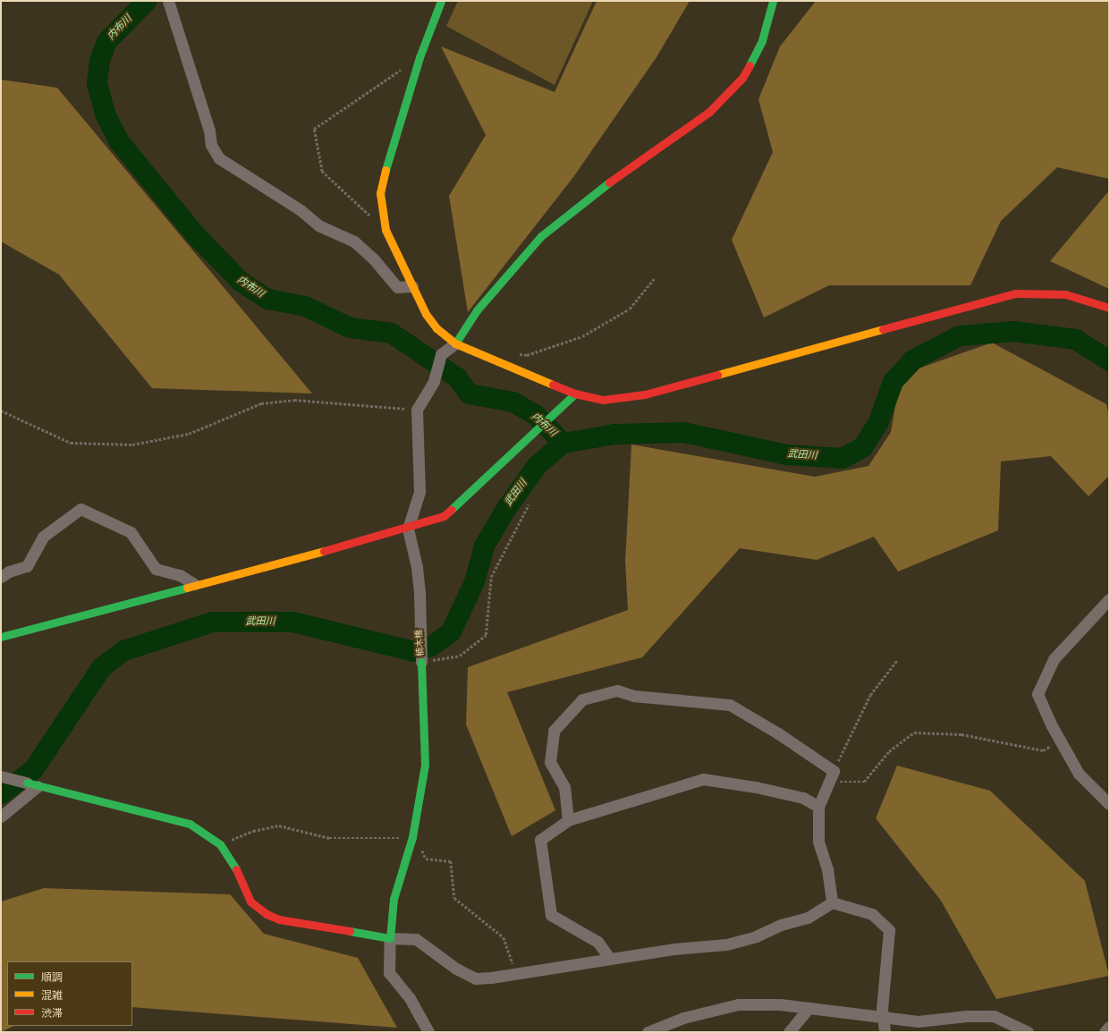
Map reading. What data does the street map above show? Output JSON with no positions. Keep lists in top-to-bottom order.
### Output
{
  "streets": {
    "street": ["楠木橋"]
  },
  "water": ["内布川", "武田川"],
  "legend": ["順調", "混雑", "渋滞"]
}
